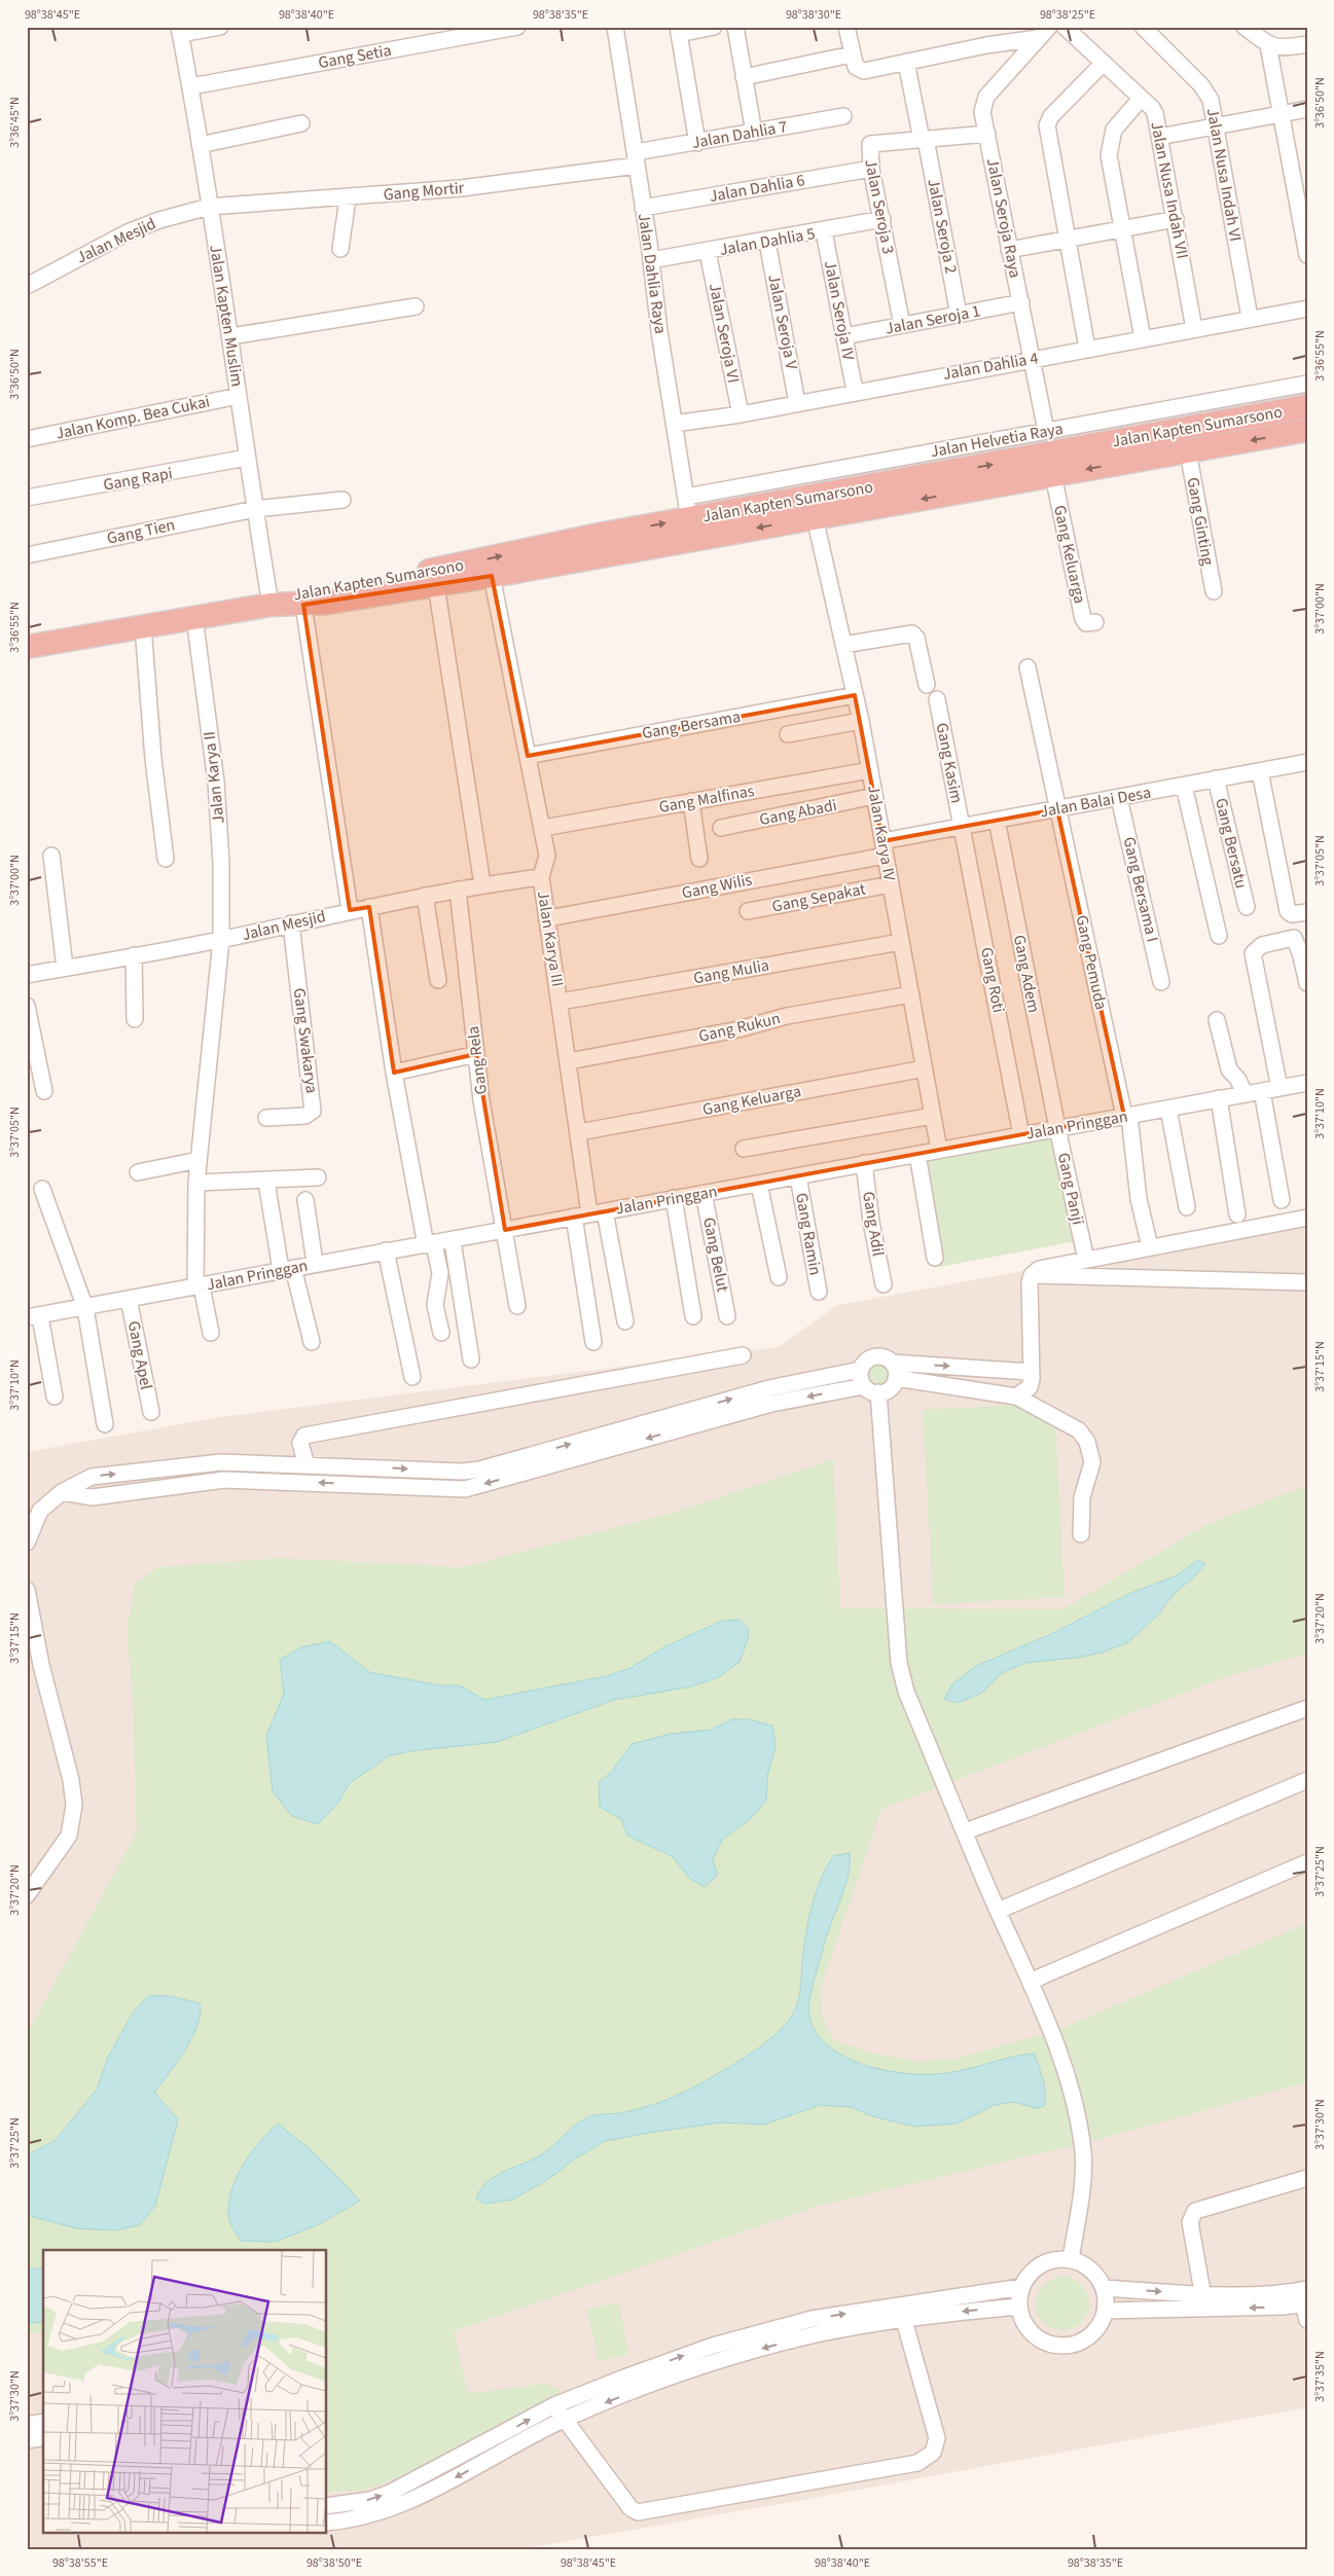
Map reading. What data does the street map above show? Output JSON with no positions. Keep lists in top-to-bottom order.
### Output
{
  "streets": {
    "highway": ["Jalan Kapten Sumarsono"],
    "street": [
      "Gang Setia",
      "Jalan Dahlia 7",
      "Jalan Nusa Indah VI",
      "Jalan Dahlia 6",
      "Jalan Nusa Indah VII",
      "Gang Mortir",
      "Jalan Seroja 3",
      "Jalan Seroja Raya",
      "Jalan Seroja 2",
      "Jalan Mesjid",
      "Jalan Dahlia 5",
      "Jalan Dahlia Raya",
      "Jalan Seroja IV",
      "Jalan Kapten Muslim",
      "Jalan Seroja 1",
      "Jalan Seroja V",
      "Jalan Seroja VI",
      "Jalan Dahlia 4",
      "Jalan Komp. Bea Cukai",
      "Jalan Helvetia Raya",
      "Gang Rapi",
      "Gang Ginting",
      "Gang Tien",
      "Gang Keluarga",
      "Gang Bersama",
      "Gang Kasim",
      "Jalan Karya II",
      "Gang Malfinas",
      "Jalan Balai Desa",
      "Gang Abadi",
      "Jalan Karya IV",
      "Gang Bersatu",
      "Gang Wilis",
      "Gang Bersama I",
      "Gang Sepakat",
      "Jalan Karya III",
      "Gang Pemuda",
      "Gang Mulia",
      "Gang Adem",
      "Gang Roti",
      "Gang Rukun",
      "Gang Swakarya",
      "Gang Rela",
      "Jalan Pringgan",
      "Gang Panji",
      "Gang Adil",
      "Gang Ramin",
      "Gang Belut",
      "Gang Apel"
    ]
  },
  "crossings": [
    ["Gang Setia", "Jalan Kapten Muslim"],
    ["Jalan Dahlia 7", "Gang Mortir"],
    ["Jalan Dahlia 7", "Jalan Dahlia Raya"],
    ["Jalan Nusa Indah VI", "Jalan Dahlia 4"],
    ["Jalan Dahlia 6", "Jalan Seroja 3"],
    ["Jalan Dahlia 6", "Jalan Dahlia Raya"],
    ["Jalan Nusa Indah VII", "Jalan Dahlia 4"],
    ["Gang Mortir", "Jalan Mesjid"],
    ["Gang Mortir", "Jalan Dahlia Raya"],
    ["Gang Mortir", "Jalan Kapten Muslim"],
    ["Jalan Seroja 3", "Jalan Seroja Raya"],
    ["Jalan Seroja 3", "Jalan Seroja 2"],
    ["Jalan Seroja 3", "Jalan Dahlia 5"],
    ["Jalan Seroja 3", "Jalan Seroja 1"],
    ["Jalan Seroja Raya", "Jalan Seroja 1"],
    ["Jalan Seroja Raya", "Jalan Dahlia 4"],
    ["Jalan Seroja Raya", "Jalan Helvetia Raya"],
    ["Jalan Seroja 2", "Jalan Seroja 1"],
    ["Jalan Mesjid", "Jalan Kapten Muslim"],
    ["Jalan Mesjid", "Jalan Karya II"],
    ["Jalan Mesjid", "Jalan Karya III"],
    ["Jalan Mesjid", "Gang Swakarya"],
    ["Jalan Mesjid", "Gang Rela"],
    ["Jalan Dahlia 5", "Jalan Dahlia Raya"],
    ["Jalan Dahlia 5", "Jalan Seroja IV"],
    ["Jalan Dahlia 5", "Jalan Seroja V"],
    ["Jalan Dahlia 5", "Jalan Seroja VI"],
    ["Jalan Dahlia Raya", "Jalan Dahlia 4"],
    ["Jalan Dahlia Raya", "Jalan Kapten Sumarsono"],
    ["Jalan Dahlia Raya", "Jalan Helvetia Raya"],
    ["Jalan Seroja IV", "Jalan Seroja 1"],
    ["Jalan Seroja IV", "Jalan Dahlia 4"],
    ["Jalan Kapten Muslim", "Jalan Komp. Bea Cukai"],
    ["Jalan Kapten Muslim", "Jalan Kapten Sumarsono"],
    ["Jalan Kapten Muslim", "Gang Rapi"],
    ["Jalan Kapten Muslim", "Gang Tien"],
    ["Jalan Seroja V", "Jalan Dahlia 4"],
    ["Jalan Seroja VI", "Jalan Dahlia 4"],
    ["Jalan Kapten Sumarsono", "Gang Ginting"],
    ["Jalan Kapten Sumarsono", "Gang Keluarga"],
    ["Jalan Kapten Sumarsono", "Jalan Karya II"],
    ["Jalan Kapten Sumarsono", "Jalan Karya IV"],
    ["Jalan Kapten Sumarsono", "Jalan Karya III"],
    ["Gang Keluarga", "Jalan Karya IV"],
    ["Gang Keluarga", "Jalan Karya III"],
    ["Gang Bersama", "Jalan Karya IV"],
    ["Gang Bersama", "Jalan Karya III"],
    ["Gang Kasim", "Jalan Balai Desa"],
    ["Gang Kasim", "Gang Roti"],
    ["Jalan Karya II", "Jalan Pringgan"],
    ["Gang Malfinas", "Jalan Karya IV"],
    ["Gang Malfinas", "Jalan Karya III"],
    ["Jalan Balai Desa", "Jalan Karya IV"],
    ["Jalan Balai Desa", "Gang Bersatu"],
    ["Jalan Balai Desa", "Gang Wilis"],
    ["Jalan Balai Desa", "Gang Bersama I"],
    ["Jalan Balai Desa", "Gang Pemuda"],
    ["Jalan Balai Desa", "Gang Adem"],
    ["Jalan Balai Desa", "Gang Roti"],
    ["Gang Abadi", "Jalan Karya IV"],
    ["Jalan Karya IV", "Gang Wilis"],
    ["Jalan Karya IV", "Gang Sepakat"],
    ["Jalan Karya IV", "Gang Mulia"],
    ["Jalan Karya IV", "Gang Rukun"],
    ["Jalan Karya IV", "Jalan Pringgan"],
    ["Gang Wilis", "Jalan Karya III"],
    ["Jalan Karya III", "Gang Mulia"],
    ["Jalan Karya III", "Gang Rukun"],
    ["Jalan Karya III", "Jalan Pringgan"],
    ["Gang Pemuda", "Jalan Pringgan"],
    ["Gang Adem", "Jalan Pringgan"],
    ["Gang Adem", "Gang Panji"],
    ["Gang Roti", "Jalan Pringgan"],
    ["Gang Rela", "Jalan Pringgan"],
    ["Jalan Pringgan", "Gang Panji"],
    ["Jalan Pringgan", "Gang Adil"],
    ["Jalan Pringgan", "Gang Ramin"],
    ["Jalan Pringgan", "Gang Belut"],
    ["Jalan Pringgan", "Gang Apel"]
  ],
  "coordinates": [
    "98°38'45\"E",
    "98°38'40\"E",
    "98°38'35\"E",
    "98°38'30\"E",
    "98°38'25\"E",
    "3°36'50\"N",
    "3°36'45\"N",
    "3°36'55\"N",
    "3°37'00\"N",
    "3°37'05\"N",
    "3°37'10\"N",
    "3°37'15\"N",
    "3°37'20\"N",
    "3°37'25\"N",
    "3°37'30\"N",
    "3°37'35\"N",
    "98°38'55\"E",
    "98°38'50\"E"
  ]
}
